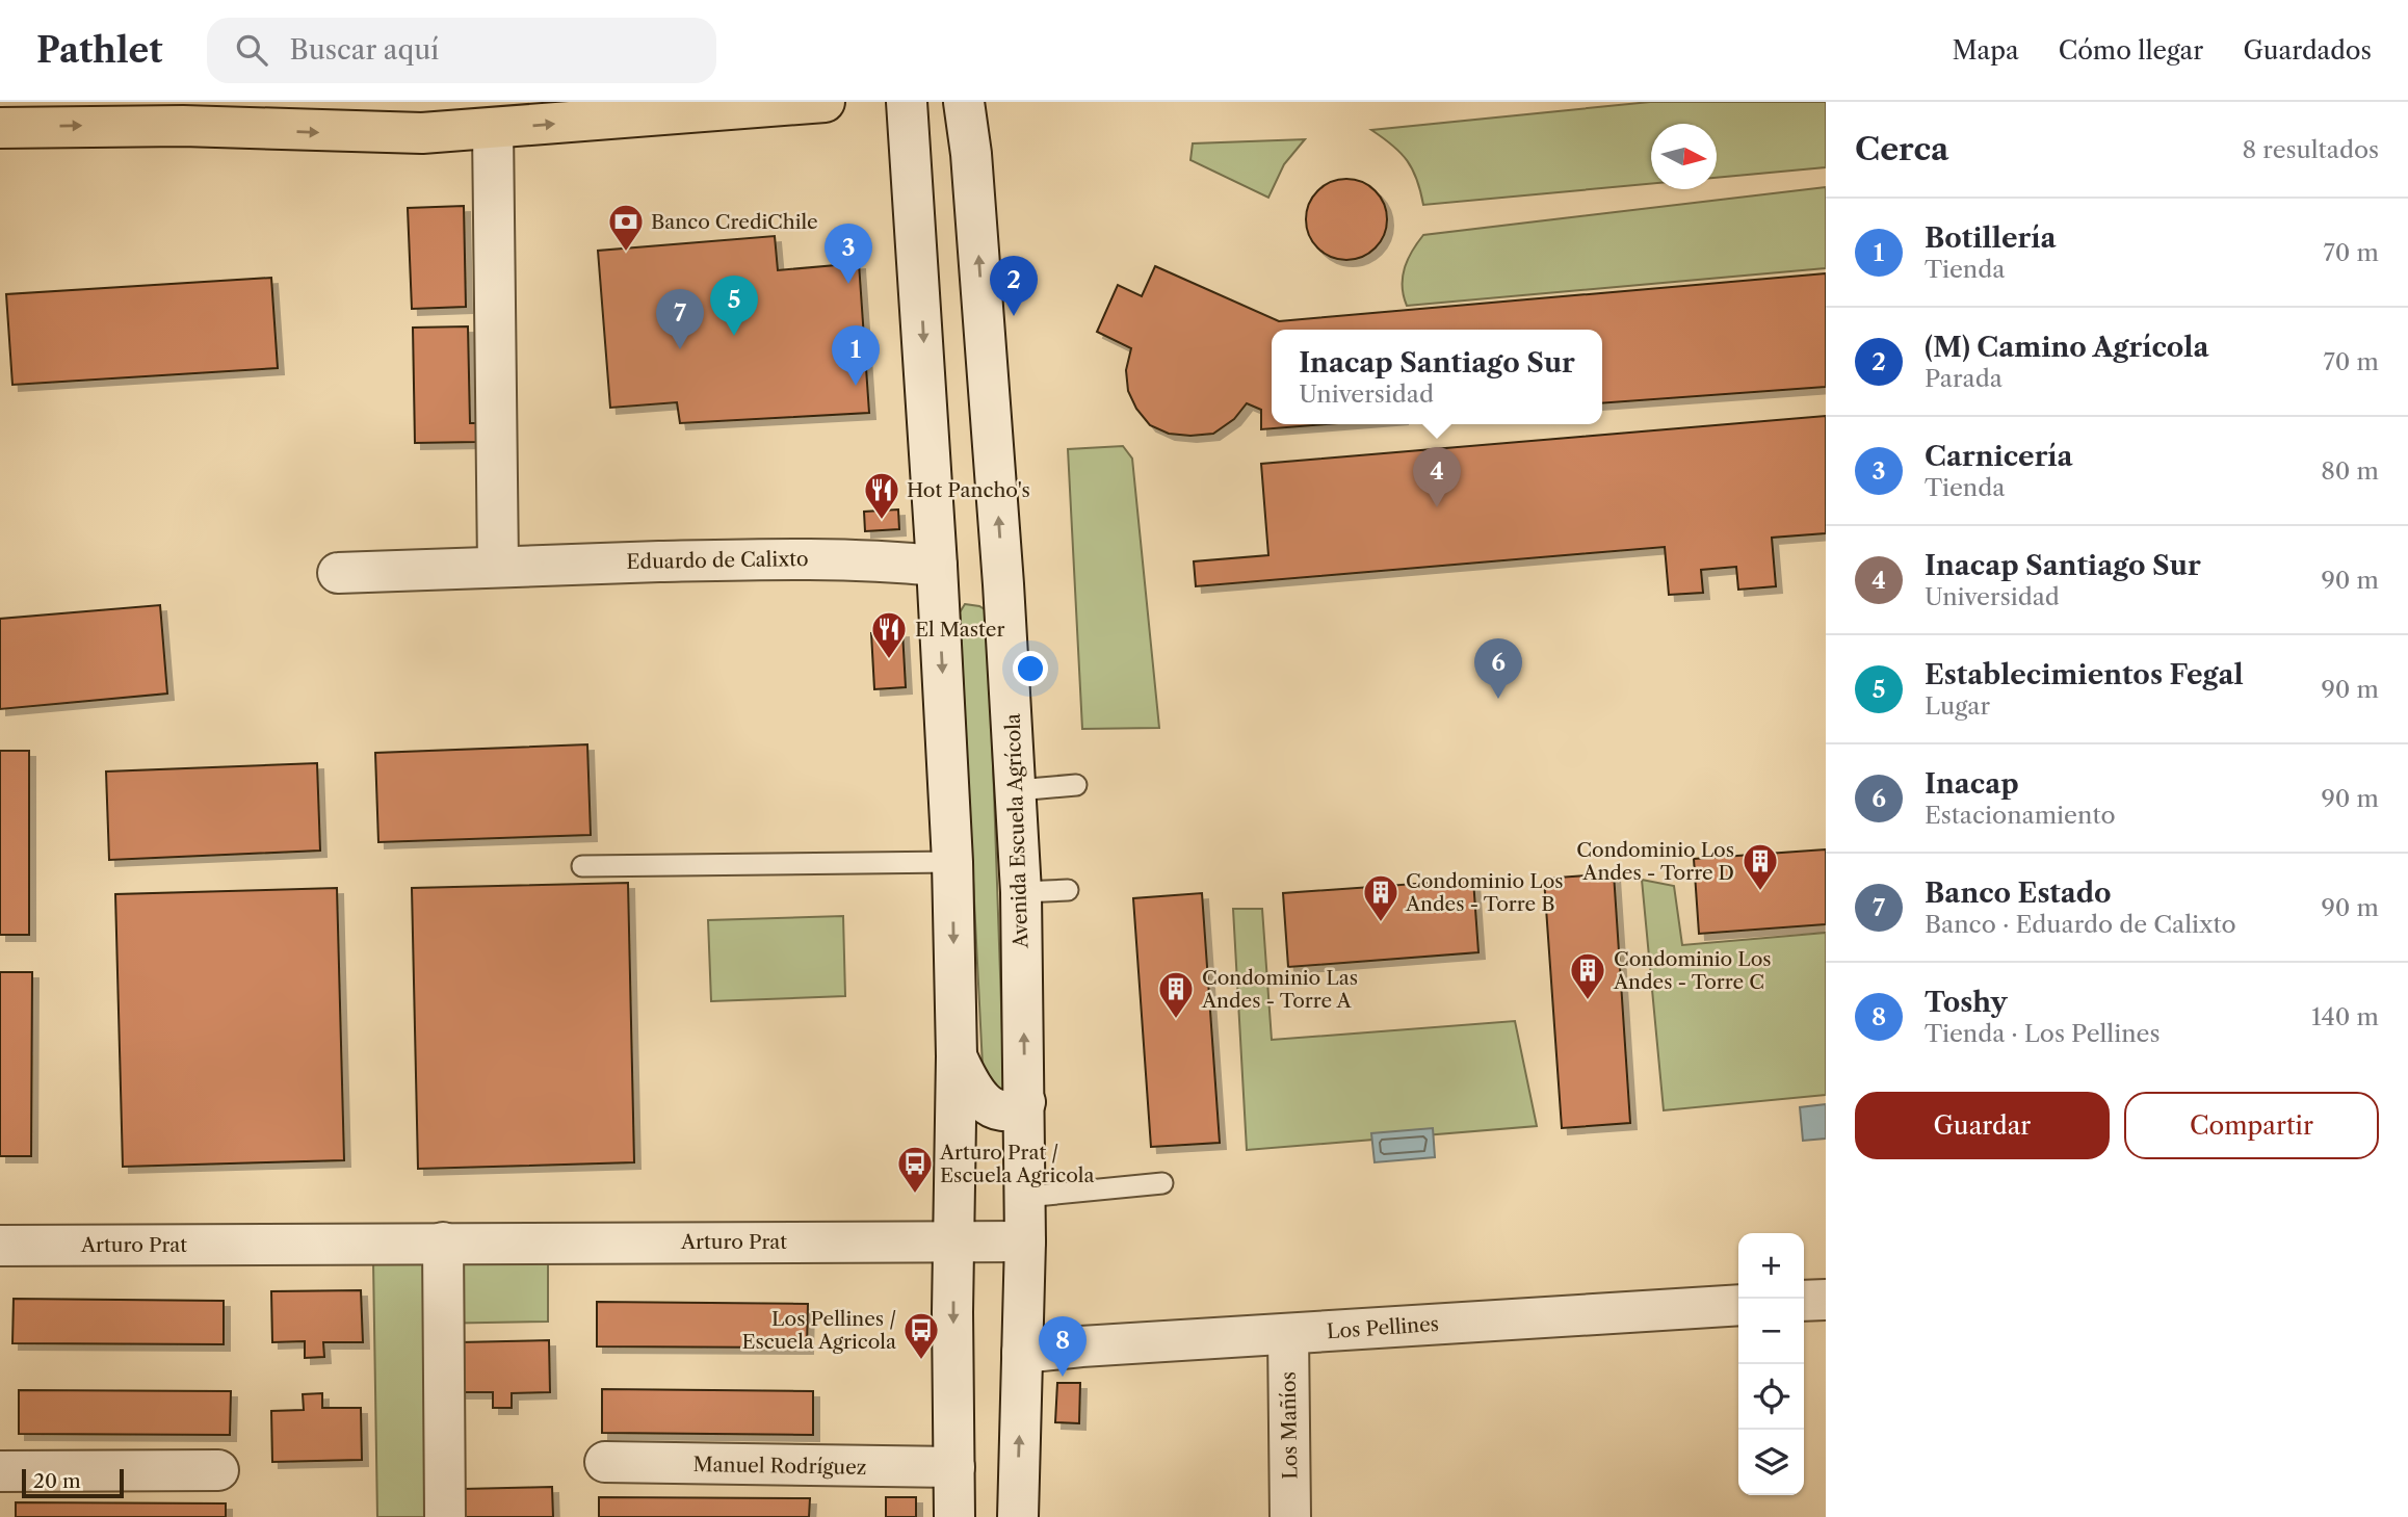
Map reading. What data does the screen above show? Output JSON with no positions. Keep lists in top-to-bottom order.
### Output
{
  "streets": {
    "street": [
      "Eduardo de Calixto",
      "Avenida Escuela Agrícola",
      "Arturo Prat",
      "Los Pellines",
      "Los Mañíos",
      "Manuel Rodríguez"
    ]
  },
  "crossings": [
    ["Eduardo de Calixto", "Avenida Escuela Agrícola"],
    ["Avenida Escuela Agrícola", "Arturo Prat"],
    ["Avenida Escuela Agrícola", "Los Pellines"],
    ["Los Pellines", "Los Mañíos"]
  ],
  "places": {
    "bank": ["Banco CrediChile"],
    "restaurant": ["Hot Pancho's", "El Master"],
    "building": [
      "Condominio Los Andes - Torre D",
      "Condominio Los Andes - Torre B",
      "Condominio Los Andes - Torre C",
      "Condominio Las Andes - Torre A"
    ],
    "bus stop": ["Arturo Prat / Escuela Agricola", "Los Pellines / Escuela Agricola"]
  },
  "scale_bar": "20 m",
  "north": "right",
  "page": {
    "header": "Pathlet",
    "search": "Buscar aquí",
    "nav": ["Mapa", "Cómo llegar", "Guardados"],
    "heading": ["Cerca", "8 resultados"],
    "list": [
      {
        "mark": "1",
        "name": "Botillería",
        "note": "Tienda",
        "value": "70 m"
      },
      {
        "mark": "2",
        "name": "(M) Camino Agrícola",
        "note": "Parada",
        "value": "70 m"
      },
      {
        "mark": "3",
        "name": "Carnicería",
        "note": "Tienda",
        "value": "80 m"
      },
      {
        "mark": "4",
        "name": "Inacap Santiago Sur",
        "note": "Universidad",
        "value": "90 m"
      },
      {
        "mark": "5",
        "name": "Establecimientos Fegal",
        "note": "Lugar",
        "value": "90 m"
      },
      {
        "mark": "6",
        "name": "Inacap",
        "note": "Estacionamiento",
        "value": "90 m"
      },
      {
        "mark": "7",
        "name": "Banco Estado",
        "note": "Banco · Eduardo de Calixto",
        "value": "90 m"
      },
      {
        "mark": "8",
        "name": "Toshy",
        "note": "Tienda · Los Pellines",
        "value": "140 m"
      }
    ],
    "pins": [
      "3",
      "2",
      "5",
      "7",
      "1",
      "4",
      "6",
      "8"
    ],
    "popup": ["Inacap Santiago Sur", "Universidad"],
    "buttons": ["Guardar", "Compartir"],
    "map_buttons": ["+", "−"],
    "scale": "20 m"
  }
}
